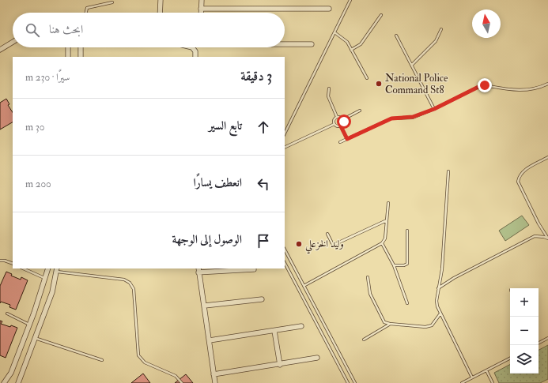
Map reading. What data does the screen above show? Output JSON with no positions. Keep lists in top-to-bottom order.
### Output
{
  "places": ["National Police Command St8", "وليد الخزعلي"],
  "north": "top",
  "page": {
    "search": "ابحث هنا",
    "heading": ["3 دقيقة", "سيرًا · 230 m"],
    "list": [
      ["تابع السير", "30 m"],
      ["انعطف يسارًا", "200 m"],
      "الوصول إلى الوجهة"
    ],
    "map_buttons": ["+", "−"]
  }
}
